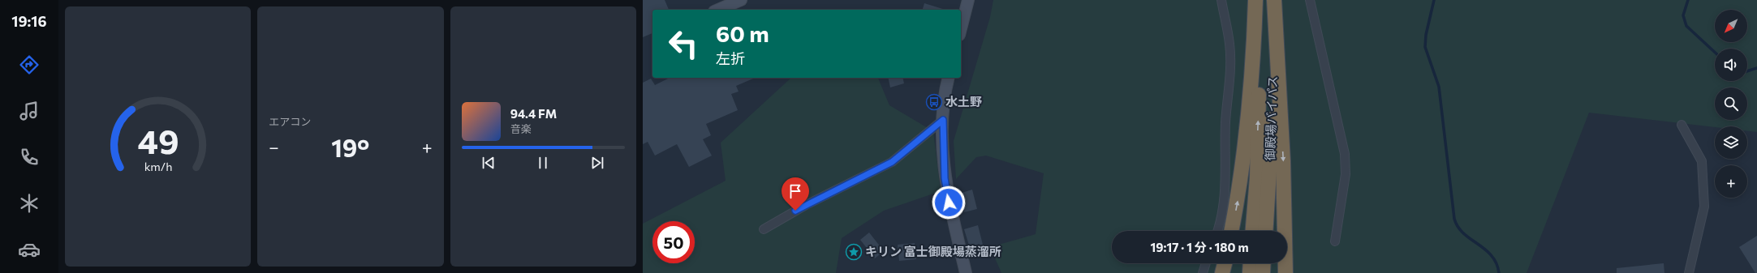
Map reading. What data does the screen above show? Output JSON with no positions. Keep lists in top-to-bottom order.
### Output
{
  "streets": {
    "highway": ["御殿場バイパス"]
  },
  "places": {
    "bus stop": ["水土野"],
    "place": ["キリン 富士御殿場蒸溜所"]
  },
  "north": "bottom left",
  "page": {
    "tabs": "19:16",
    "tile": "エアコン",
    "map_buttons": "+",
    "turn": ["60 m", "左折"],
    "song": ["94.4 FM", "音楽"],
    "heat": ["−", "19°", "+"],
    "limit": "50",
    "trip": "19:17 · 1 分 · 180 m",
    "gauge": ["49", "km/h"]
  }
}
